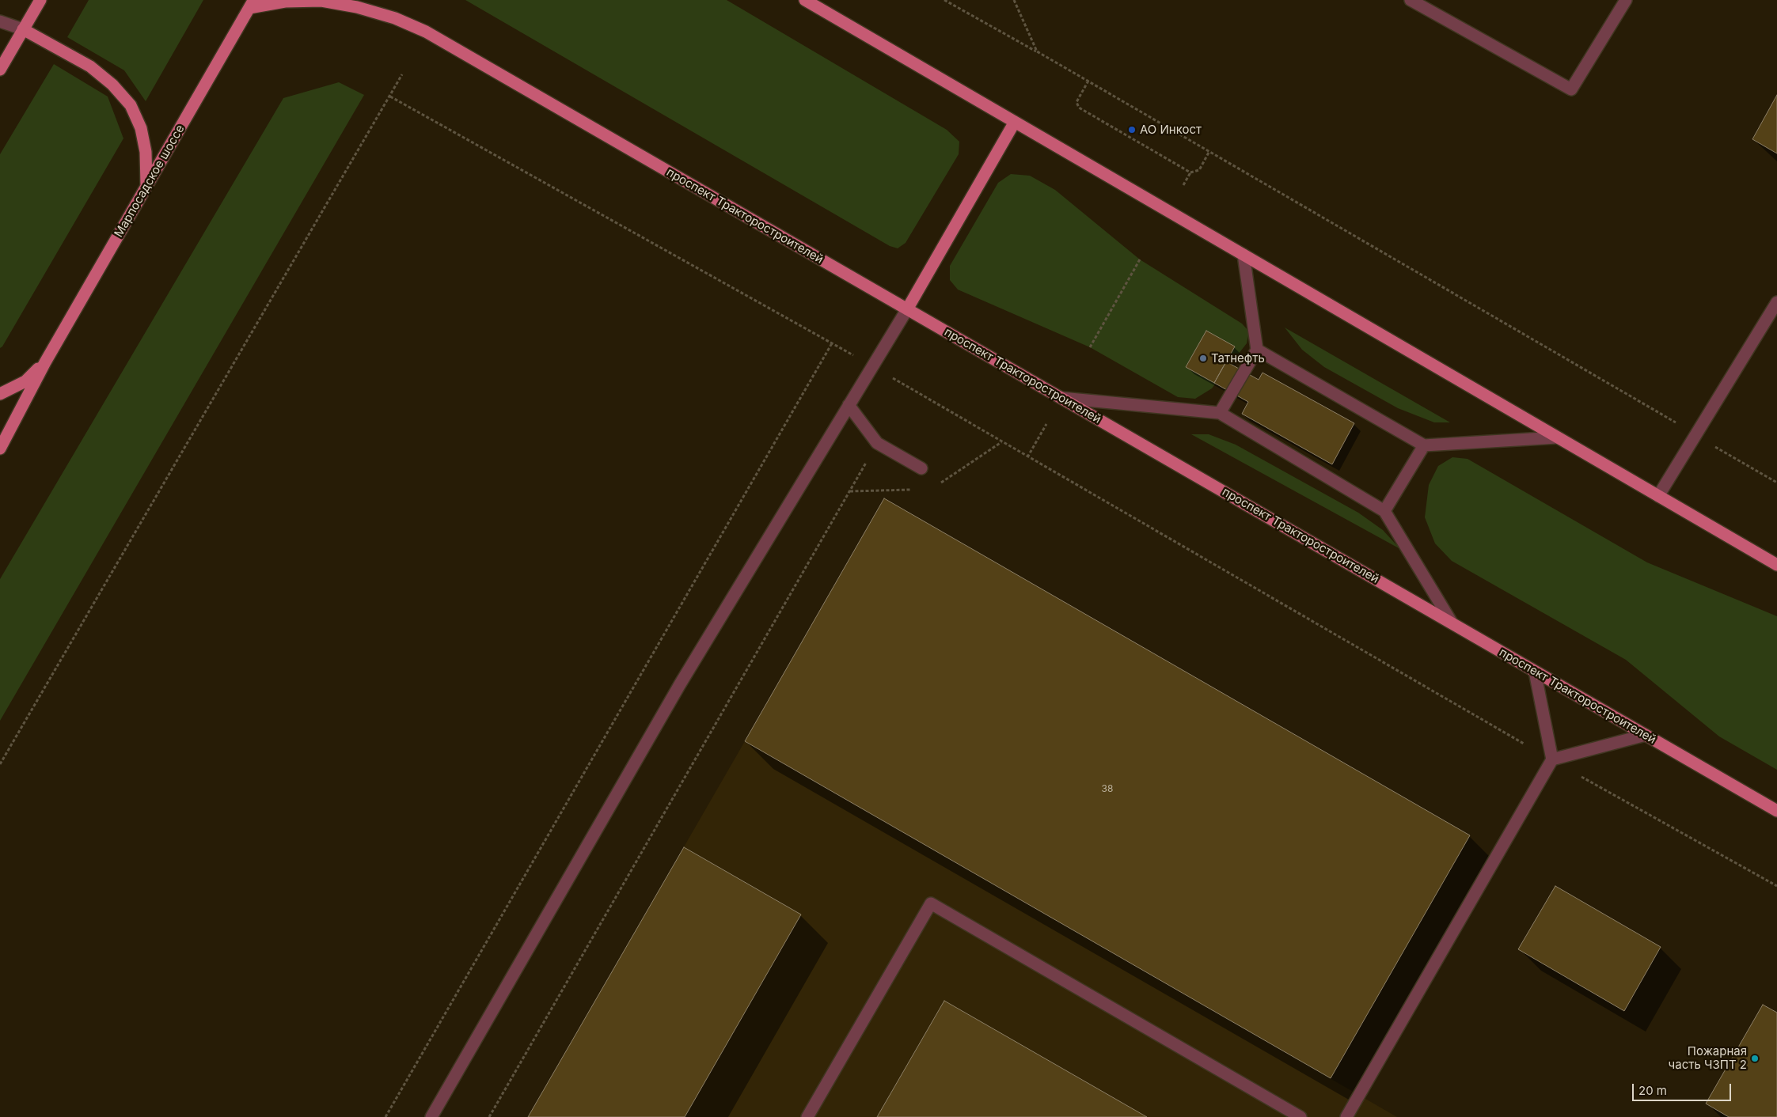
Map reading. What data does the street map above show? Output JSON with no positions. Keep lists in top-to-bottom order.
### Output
{
  "streets": {
    "main road": ["Марпосадское шоссе", "проспект Тракторостроителей"]
  },
  "crossings": [
    ["Марпосадское шоссе", "проспект Тракторостроителей"]
  ],
  "places": ["АО Инкост", "Татнефть", "Пожарная часть ЧЗПТ 2"],
  "house_numbers": ["38"],
  "scale_bar": "20 m"
}
